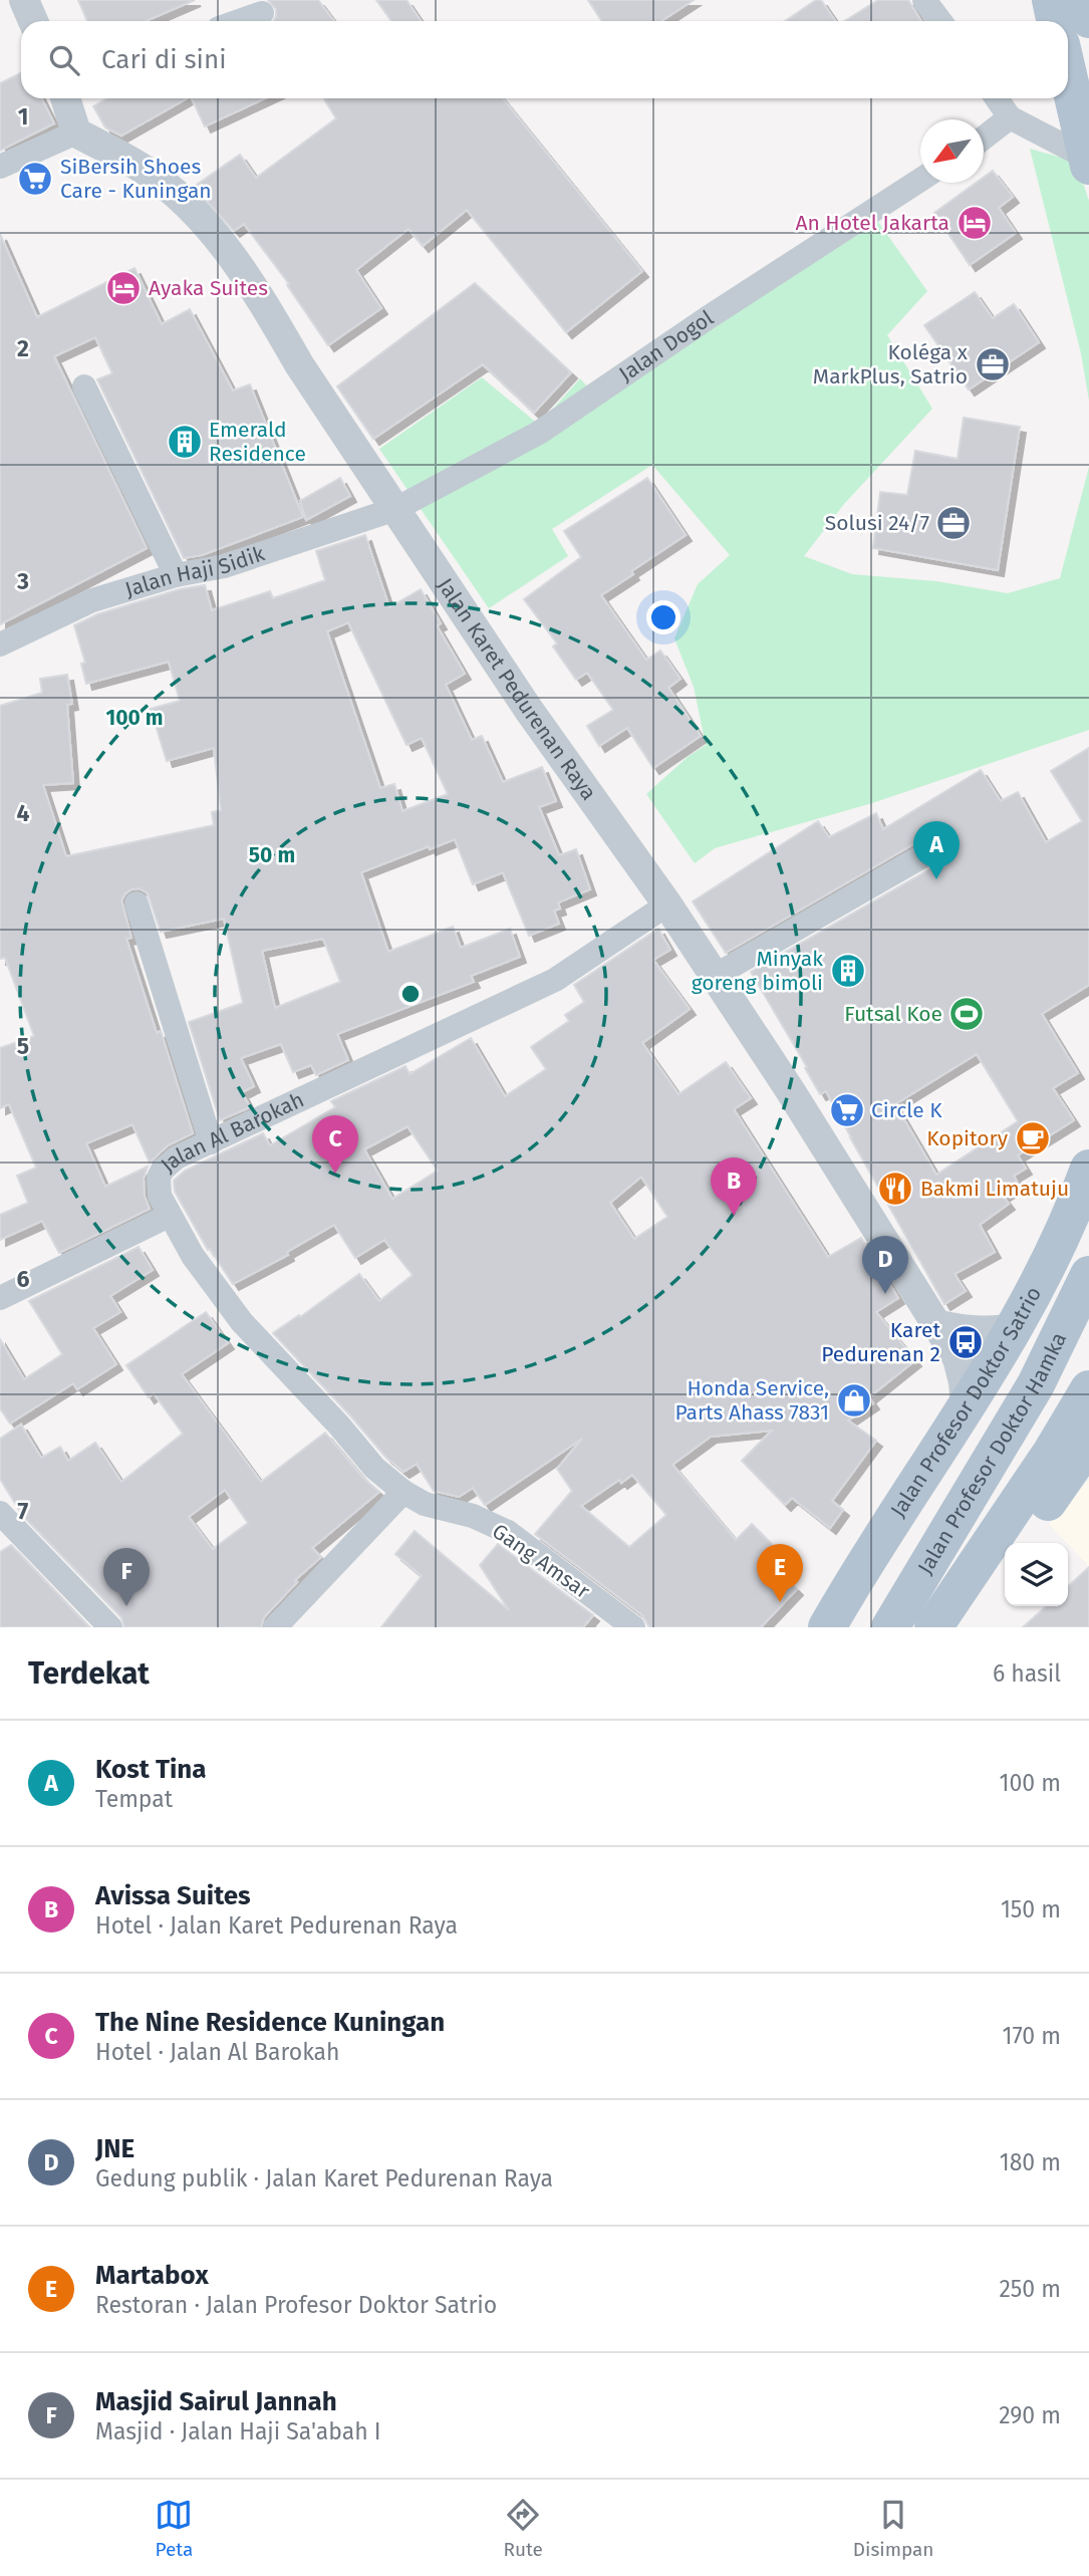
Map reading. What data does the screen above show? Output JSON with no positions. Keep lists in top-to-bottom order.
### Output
{
  "streets": {
    "main road": ["Jalan Profesor Doktor Satrio", "Jalan Profesor Doktor Hamka"],
    "street": [
      "Jalan Dogol",
      "Jalan Haji Sidik",
      "Jalan Karet Pedurenan Raya",
      "Jalan Al Barokah",
      "Gang Amsar"
    ]
  },
  "crossings": [
    ["Jalan Dogol", "Jalan Haji Sidik"],
    ["Jalan Dogol", "Jalan Karet Pedurenan Raya"],
    ["Jalan Haji Sidik", "Jalan Karet Pedurenan Raya"],
    ["Jalan Karet Pedurenan Raya", "Jalan Al Barokah"],
    ["Jalan Karet Pedurenan Raya", "Jalan Profesor Doktor Satrio"],
    ["Jalan Al Barokah", "Gang Amsar"]
  ],
  "places": {
    "supermarket": ["SiBersih Shoes Care - Kuningan", "Circle K"],
    "hotel": ["An Hotel Jakarta", "Ayaka Suites"],
    "office": ["Koléga x MarkPlus, Satrio", "Solusi 24/7"],
    "building": ["Emerald Residence", "Minyak goreng bimoli"],
    "sports": ["Futsal Koe"],
    "cafe": ["Kopitory"],
    "restaurant": ["Bakmi Limatuju"],
    "bus stop": ["Karet Pedurenan 2"],
    "shop": ["Honda Service, Parts Ahass 7831"]
  },
  "north": "bottom left",
  "page": {
    "search": "Cari di sini",
    "pins": [
      "A",
      "C",
      "B",
      "D",
      "E",
      "F"
    ],
    "heading": ["Terdekat", "6 hasil"],
    "list": [
      {
        "mark": "A",
        "name": "Kost Tina",
        "note": "Tempat",
        "value": "100 m"
      },
      {
        "mark": "B",
        "name": "Avissa Suites",
        "note": "Hotel · Jalan Karet Pedurenan Raya",
        "value": "150 m"
      },
      {
        "mark": "C",
        "name": "The Nine Residence Kuningan",
        "note": "Hotel · Jalan Al Barokah",
        "value": "170 m"
      },
      {
        "mark": "D",
        "name": "JNE",
        "note": "Gedung publik · Jalan Karet Pedurenan Raya",
        "value": "180 m"
      },
      {
        "mark": "E",
        "name": "Martabox",
        "note": "Restoran · Jalan Profesor Doktor Satrio",
        "value": "250 m"
      },
      {
        "mark": "F",
        "name": "Masjid Sairul Jannah",
        "note": "Masjid · Jalan Haji Sa'abah I",
        "value": "290 m"
      }
    ],
    "nav": ["Peta", "Rute", "Disimpan"]
  },
  "grid": {
    "rows": [
      "1",
      "2",
      "3",
      "4",
      "5",
      "6",
      "7"
    ]
  },
  "rings": ["100 m", "50 m"]
}
